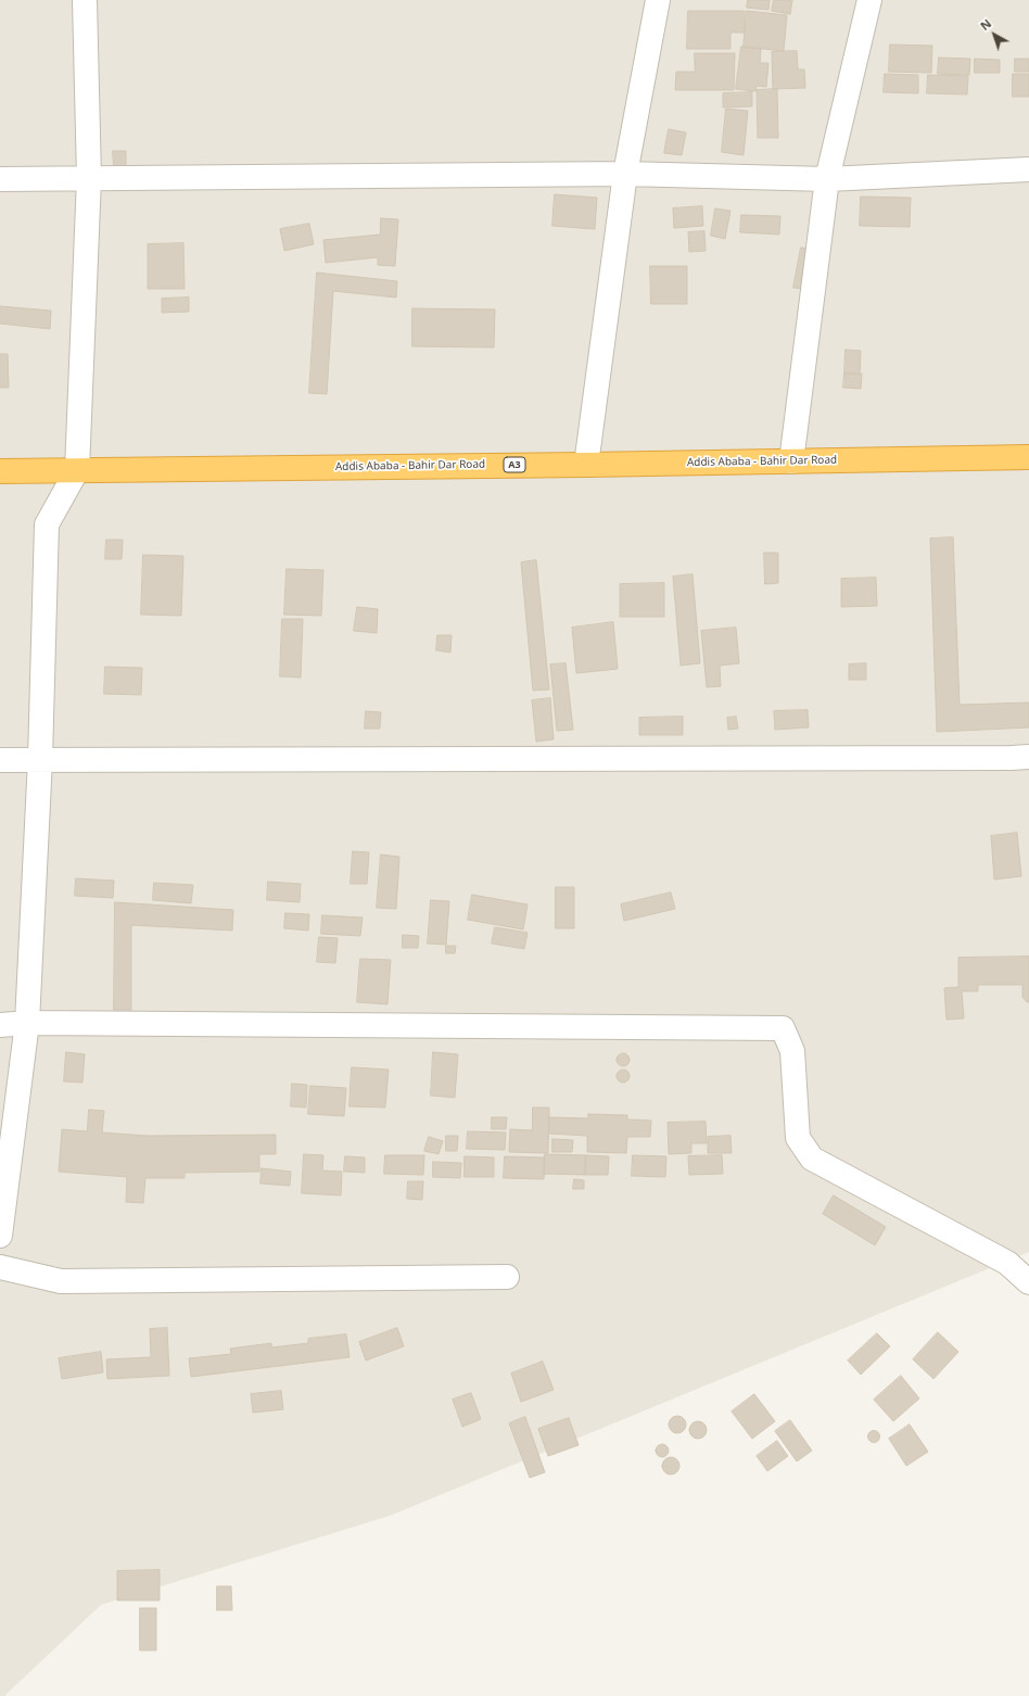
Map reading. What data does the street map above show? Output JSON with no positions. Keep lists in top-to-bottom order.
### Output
{
  "streets": {
    "highway": ["Addis Ababa - Bahir Dar Road", "A3"]
  },
  "north": "top left"
}
